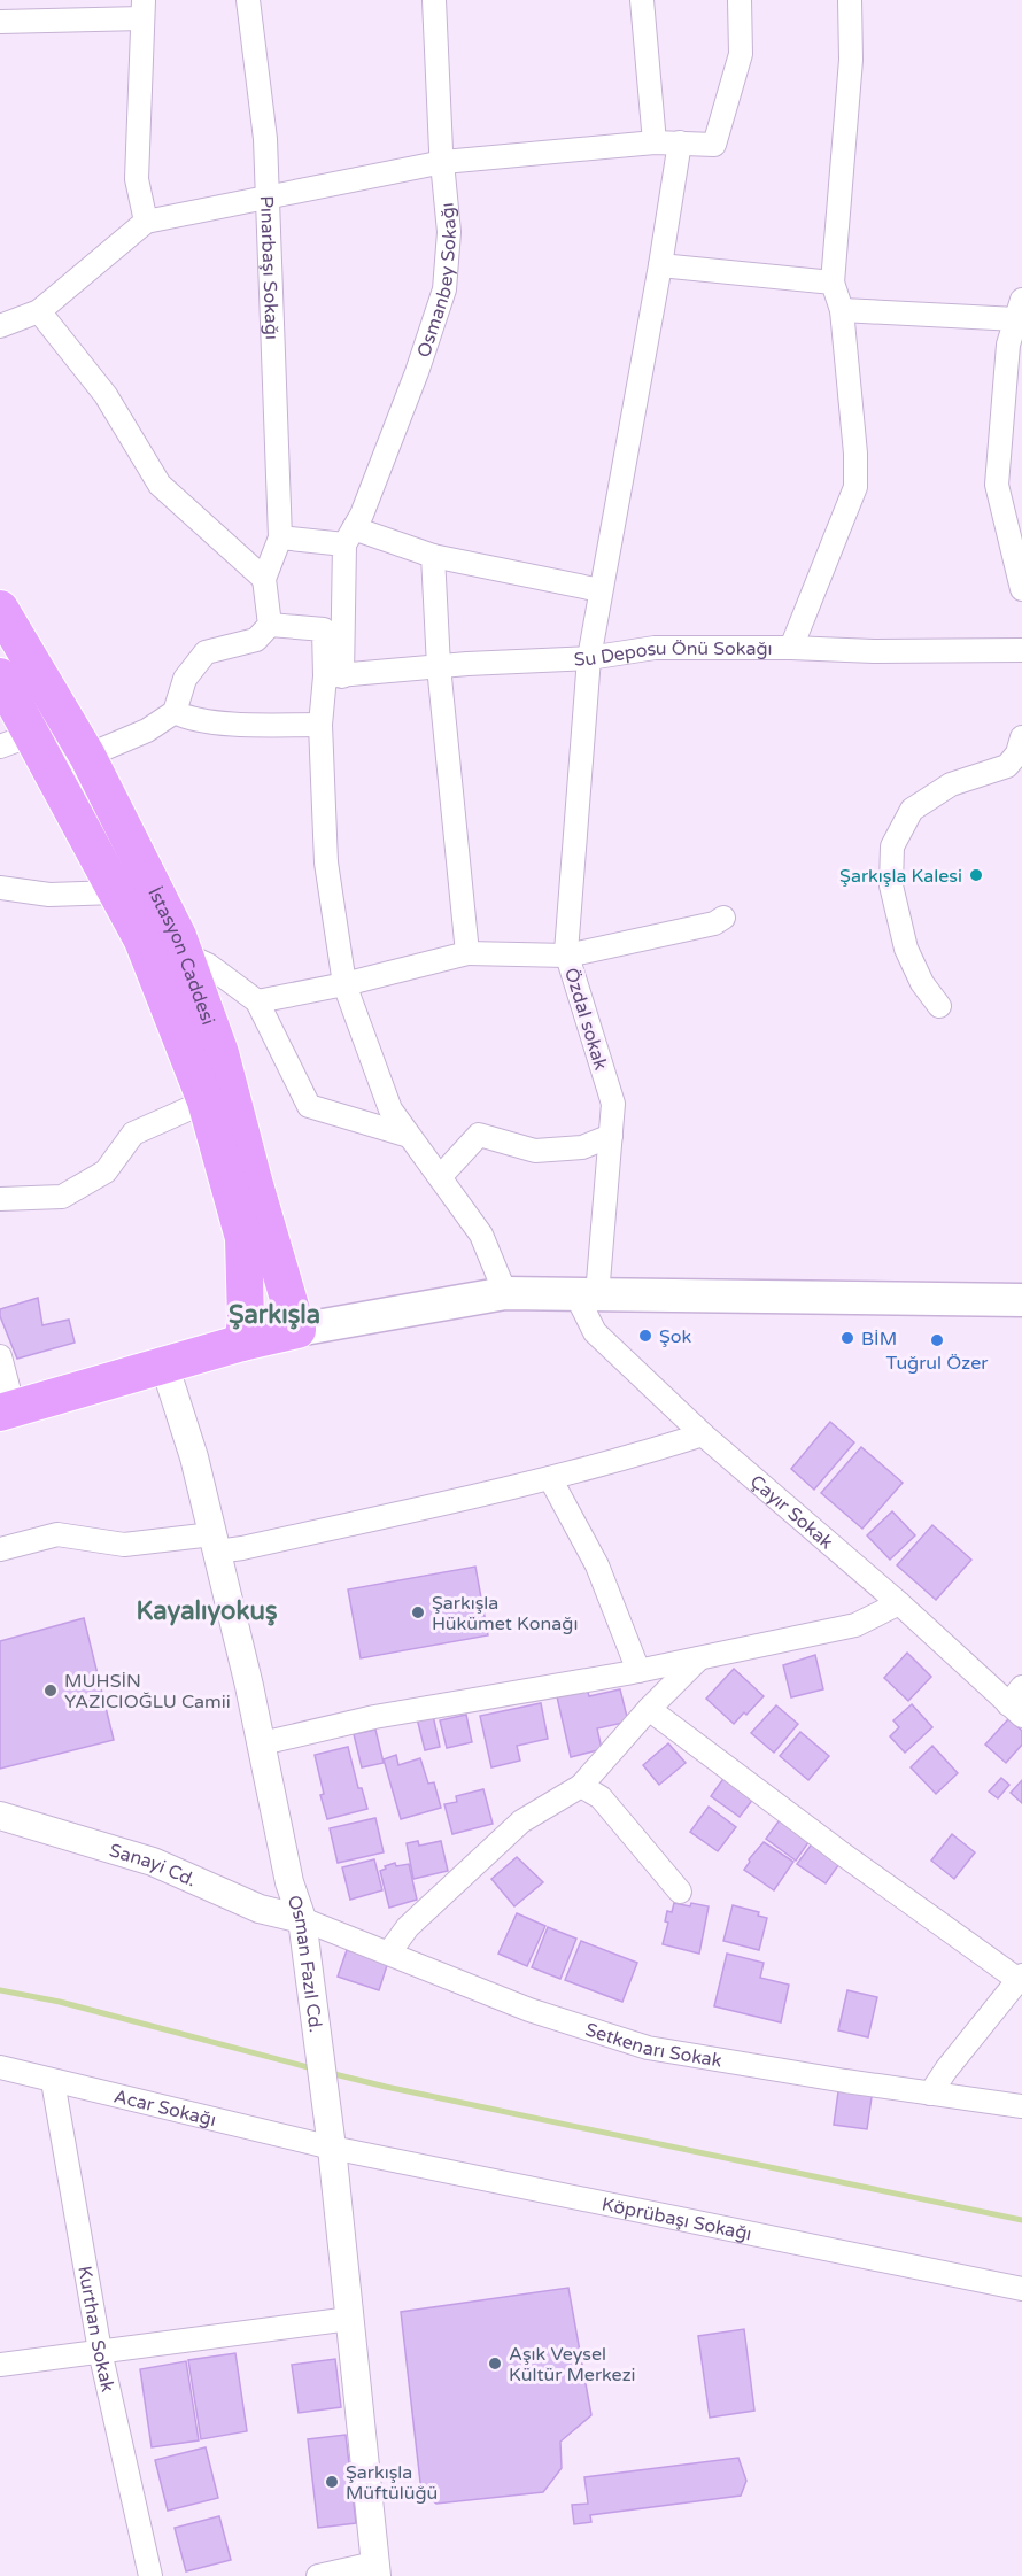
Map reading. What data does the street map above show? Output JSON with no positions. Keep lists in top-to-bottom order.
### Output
{
  "streets": {
    "main road": ["İstasyon Caddesi"],
    "street": [
      "Pınarbaşı Sokağı",
      "Osmanbey Sokağı",
      "Su Deposu Önü Sokağı",
      "Özdal sokak",
      "Çayır Sokak",
      "Sanayi Cd.",
      "Osman Fazıl Cd.",
      "Setkenarı Sokak",
      "Acar Sokağı",
      "Köprübaşı Sokağı",
      "Kurthan Sokak"
    ]
  },
  "crossings": [
    ["Su Deposu Önü Sokağı", "Özdal sokak"],
    ["Özdal sokak", "Çayır Sokak"],
    ["Sanayi Cd.", "Osman Fazıl Cd."],
    ["Sanayi Cd.", "Setkenarı Sokak"],
    ["Osman Fazıl Cd.", "Setkenarı Sokak"],
    ["Osman Fazıl Cd.", "Acar Sokağı"],
    ["Osman Fazıl Cd.", "Köprübaşı Sokağı"],
    ["Acar Sokağı", "Köprübaşı Sokağı"],
    ["Acar Sokağı", "Kurthan Sokak"]
  ],
  "districts": ["Şarkışla", "Kayalıyokuş"],
  "places": [
    "Şarkışla Kalesi",
    "Şok",
    "BİM",
    "Tuğrul Özer",
    "Şarkışla Hükümet Konağı",
    "MUHSİN YAZICIOĞLU Camii",
    "Aşık Veysel Kültür Merkezi",
    "Şarkışla Müftülüğü"
  ]
}
